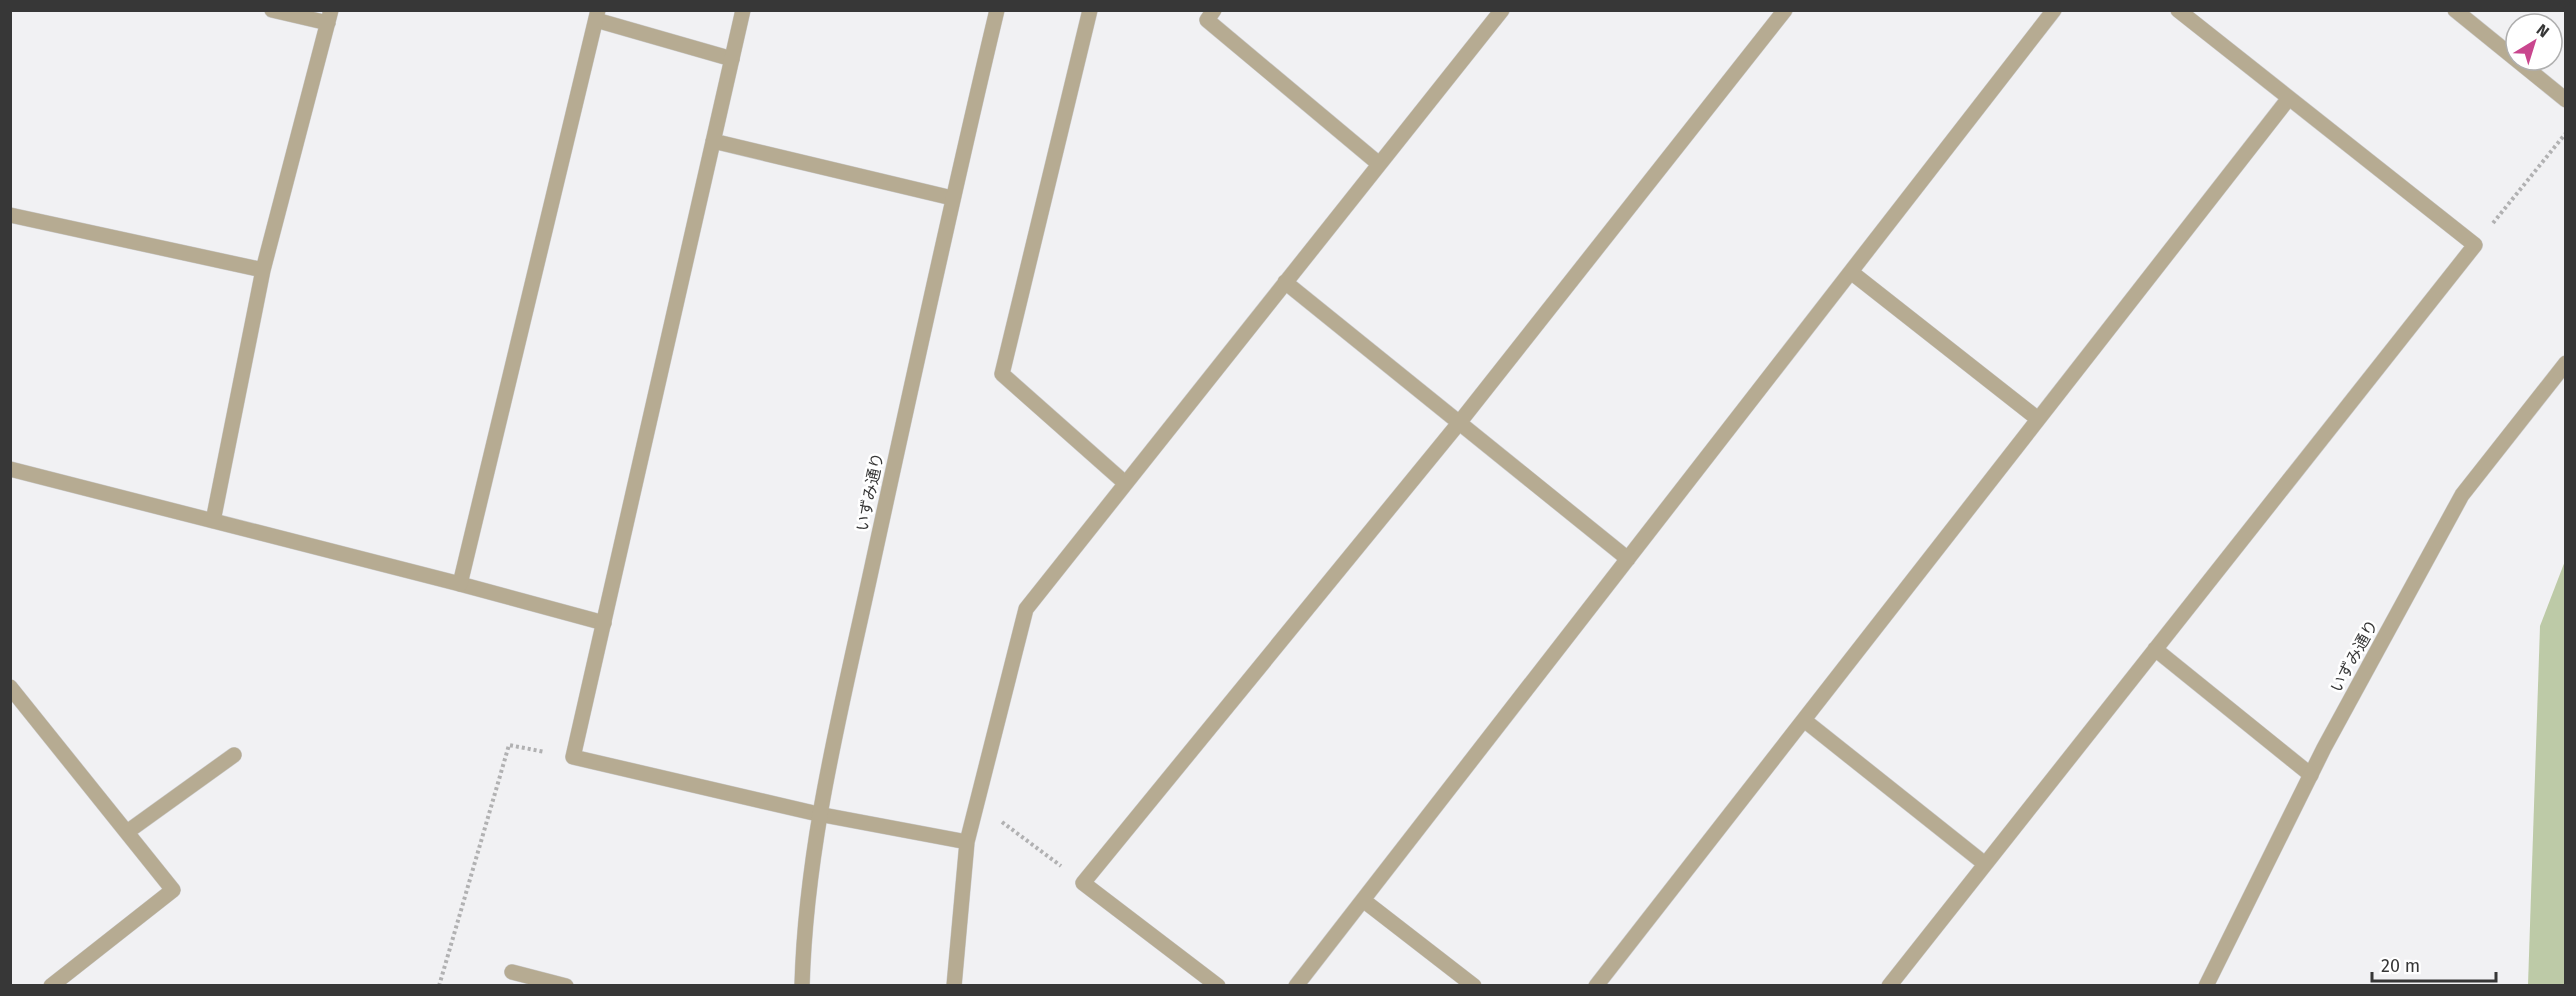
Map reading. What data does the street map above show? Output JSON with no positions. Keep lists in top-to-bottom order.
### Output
{
  "streets": {
    "street": ["いずみ通り"]
  },
  "scale_bar": "20 m",
  "north": "top right"
}
